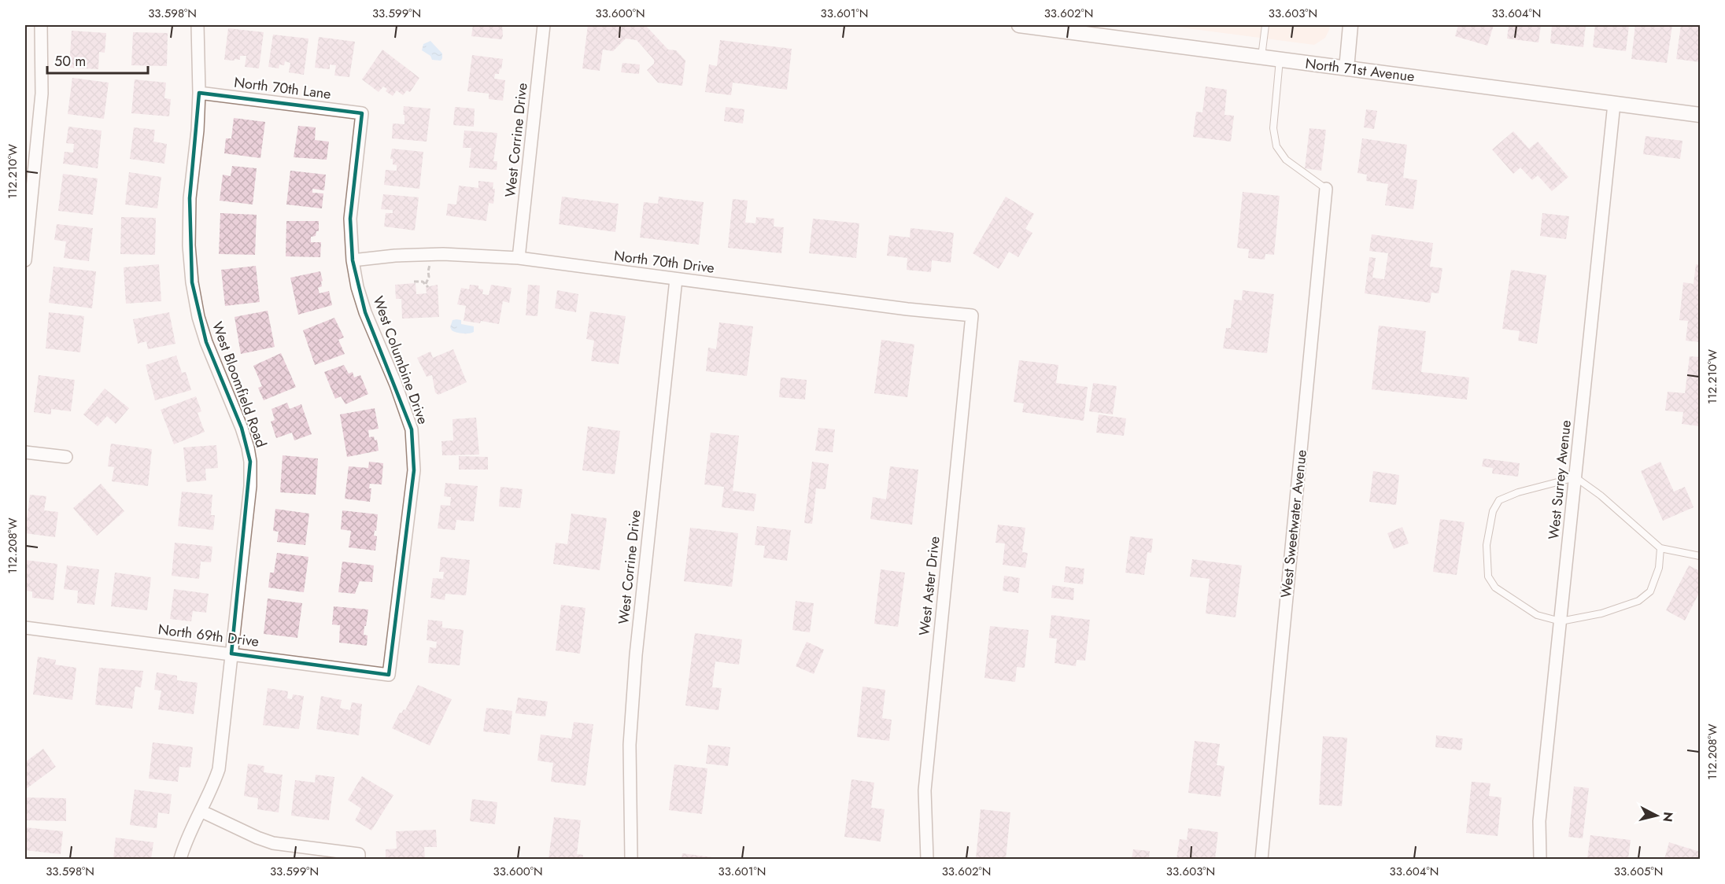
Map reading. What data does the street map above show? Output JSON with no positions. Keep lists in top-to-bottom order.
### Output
{
  "streets": {
    "street": [
      "North 71st Avenue",
      "North 70th Lane",
      "West Corrine Drive",
      "North 70th Drive",
      "West Columbine Drive",
      "West Bloomfield Road",
      "West Surrey Avenue",
      "West Sweetwater Avenue",
      "West Aster Drive",
      "North 69th Drive"
    ]
  },
  "crossings": [
    ["North 71st Avenue", "West Surrey Avenue"],
    ["North 70th Lane", "West Columbine Drive"],
    ["North 70th Lane", "West Bloomfield Road"],
    ["West Corrine Drive", "North 70th Drive"],
    ["North 70th Drive", "West Columbine Drive"],
    ["North 70th Drive", "West Aster Drive"],
    ["West Columbine Drive", "North 69th Drive"],
    ["West Bloomfield Road", "North 69th Drive"]
  ],
  "scale_bar": "50 m",
  "north": "right",
  "coordinates": [
    "33.598°N",
    "33.599°N",
    "33.600°N",
    "33.601°N",
    "33.602°N",
    "33.603°N",
    "33.604°N",
    "112.210°W",
    "112.208°W",
    "33.605°N"
  ]
}
